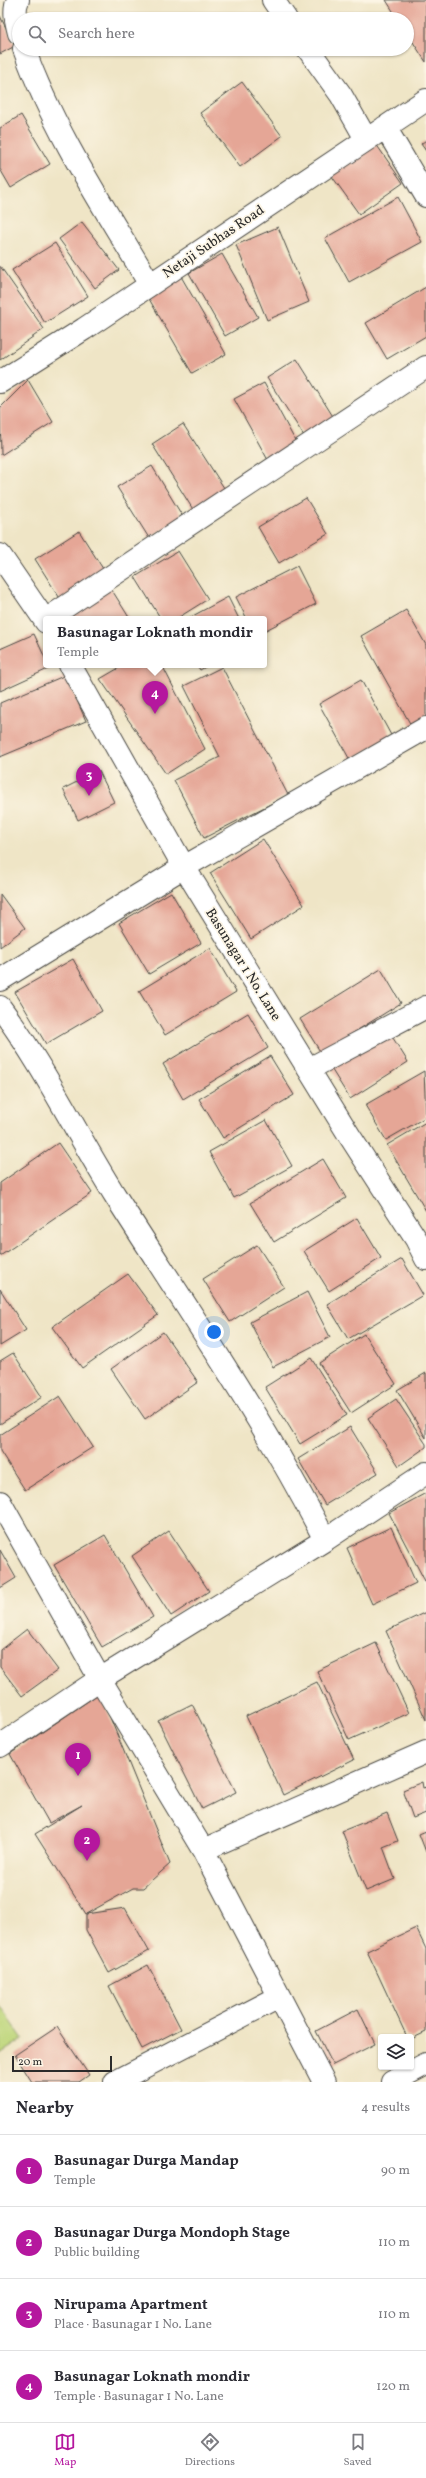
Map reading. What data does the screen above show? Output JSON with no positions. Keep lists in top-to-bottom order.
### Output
{
  "streets": {
    "street": ["Netaji Subhas Road", "Basunagar 1 No. Lane"]
  },
  "scale_bar": "20 m",
  "page": {
    "search": "Search here",
    "popup": ["Basunagar Loknath mondir", "Temple"],
    "pins": [
      "4",
      "3",
      "1",
      "2"
    ],
    "scale": "20 m",
    "heading": ["Nearby", "4 results"],
    "list": [
      {
        "mark": "1",
        "name": "Basunagar Durga Mandap",
        "note": "Temple",
        "value": "90 m"
      },
      {
        "mark": "2",
        "name": "Basunagar Durga Mondoph Stage",
        "note": "Public building",
        "value": "110 m"
      },
      {
        "mark": "3",
        "name": "Nirupama Apartment",
        "note": "Place · Basunagar 1 No. Lane",
        "value": "110 m"
      },
      {
        "mark": "4",
        "name": "Basunagar Loknath mondir",
        "note": "Temple · Basunagar 1 No. Lane",
        "value": "120 m"
      }
    ],
    "nav": ["Map", "Directions", "Saved"]
  }
}
